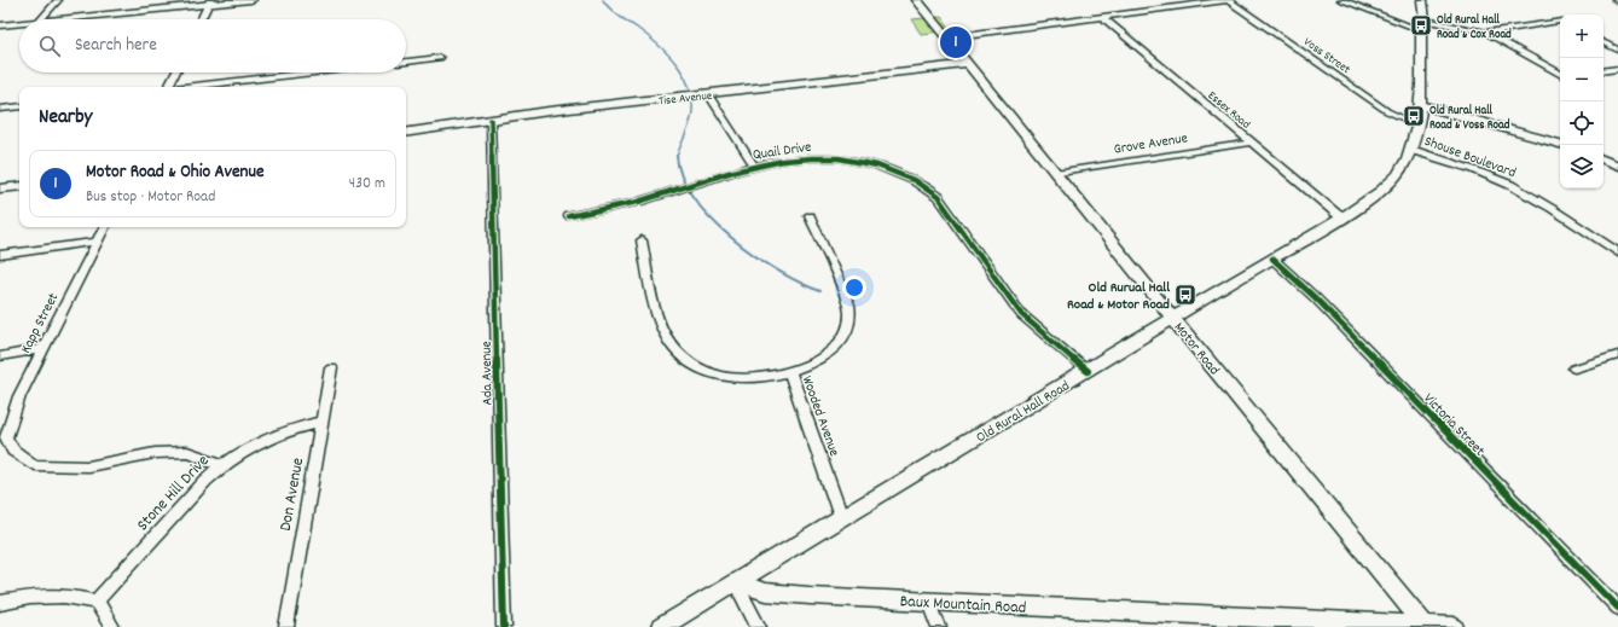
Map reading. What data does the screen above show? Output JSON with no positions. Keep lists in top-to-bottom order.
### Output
{
  "streets": {
    "main road": [
      "Tise Avenue",
      "Motor Road",
      "Old Rural Hall Road",
      "Baux Mountain Road"
    ],
    "street": [
      "Voss Street",
      "Essex Road",
      "Grove Avenue",
      "Quail Drive",
      "Shouse Boulevard",
      "Kapp Street",
      "Ada Avenue",
      "Wooded Avenue",
      "Victoria Street",
      "Stone Hill Drive",
      "Don Avenue"
    ]
  },
  "crossings": [
    ["Voss Street", "Old Rural Hall Road"],
    ["Tise Avenue", "Motor Road"],
    ["Tise Avenue", "Ada Avenue"],
    ["Essex Road", "Grove Avenue"],
    ["Essex Road", "Old Rural Hall Road"],
    ["Grove Avenue", "Motor Road"],
    ["Quail Drive", "Old Rural Hall Road"],
    ["Shouse Boulevard", "Old Rural Hall Road"],
    ["Kapp Street", "Stone Hill Drive"],
    ["Motor Road", "Old Rural Hall Road"],
    ["Motor Road", "Baux Mountain Road"],
    ["Old Rural Hall Road", "Wooded Avenue"],
    ["Old Rural Hall Road", "Victoria Street"],
    ["Old Rural Hall Road", "Baux Mountain Road"],
    ["Stone Hill Drive", "Don Avenue"]
  ],
  "places": {
    "bus stop": ["Old Rural Hall Road & Cox Road", "Old Rural Hall Road & Voss Road", "Old Rurual Hall Road & Motor Road"]
  },
  "page": {
    "map_buttons": ["+", "−"],
    "search": "Search here",
    "pins": "1",
    "heading": "Nearby",
    "list": [
      {
        "mark": "1",
        "name": "Motor Road & Ohio Avenue",
        "note": "Bus stop · Motor Road",
        "value": "430 m"
      }
    ]
  }
}
